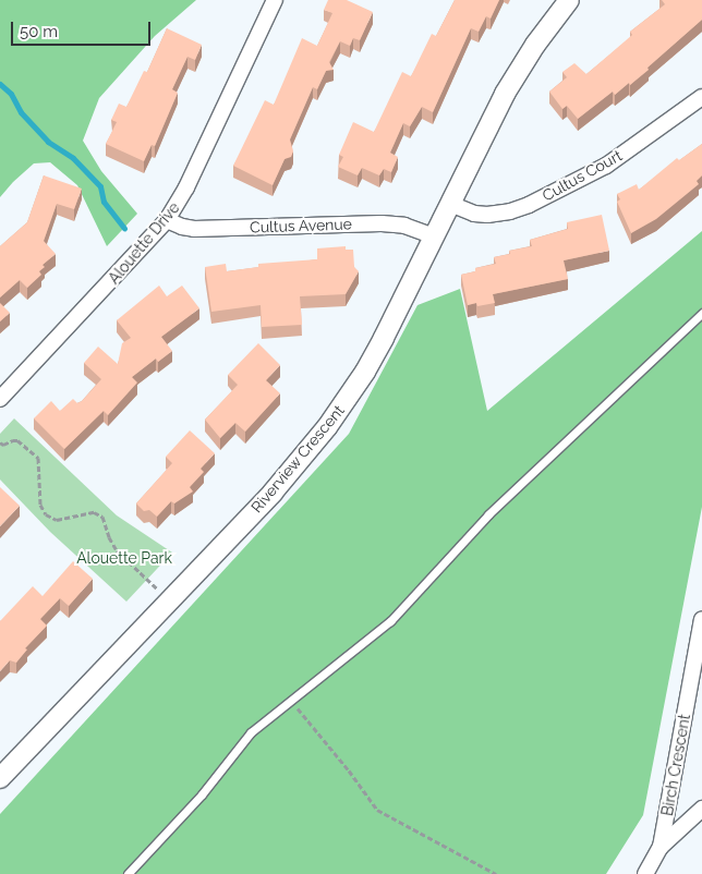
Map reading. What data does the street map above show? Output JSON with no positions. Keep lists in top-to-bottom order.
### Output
{
  "streets": {
    "street": [
      "Cultus Court",
      "Cultus Avenue",
      "Alouette Drive",
      "Riverview Crescent",
      "Birch Crescent"
    ]
  },
  "crossings": [
    ["Cultus Court", "Riverview Crescent"],
    ["Cultus Avenue", "Alouette Drive"],
    ["Cultus Avenue", "Riverview Crescent"]
  ],
  "parks": ["Alouette Park"],
  "scale_bar": "50 m"
}
